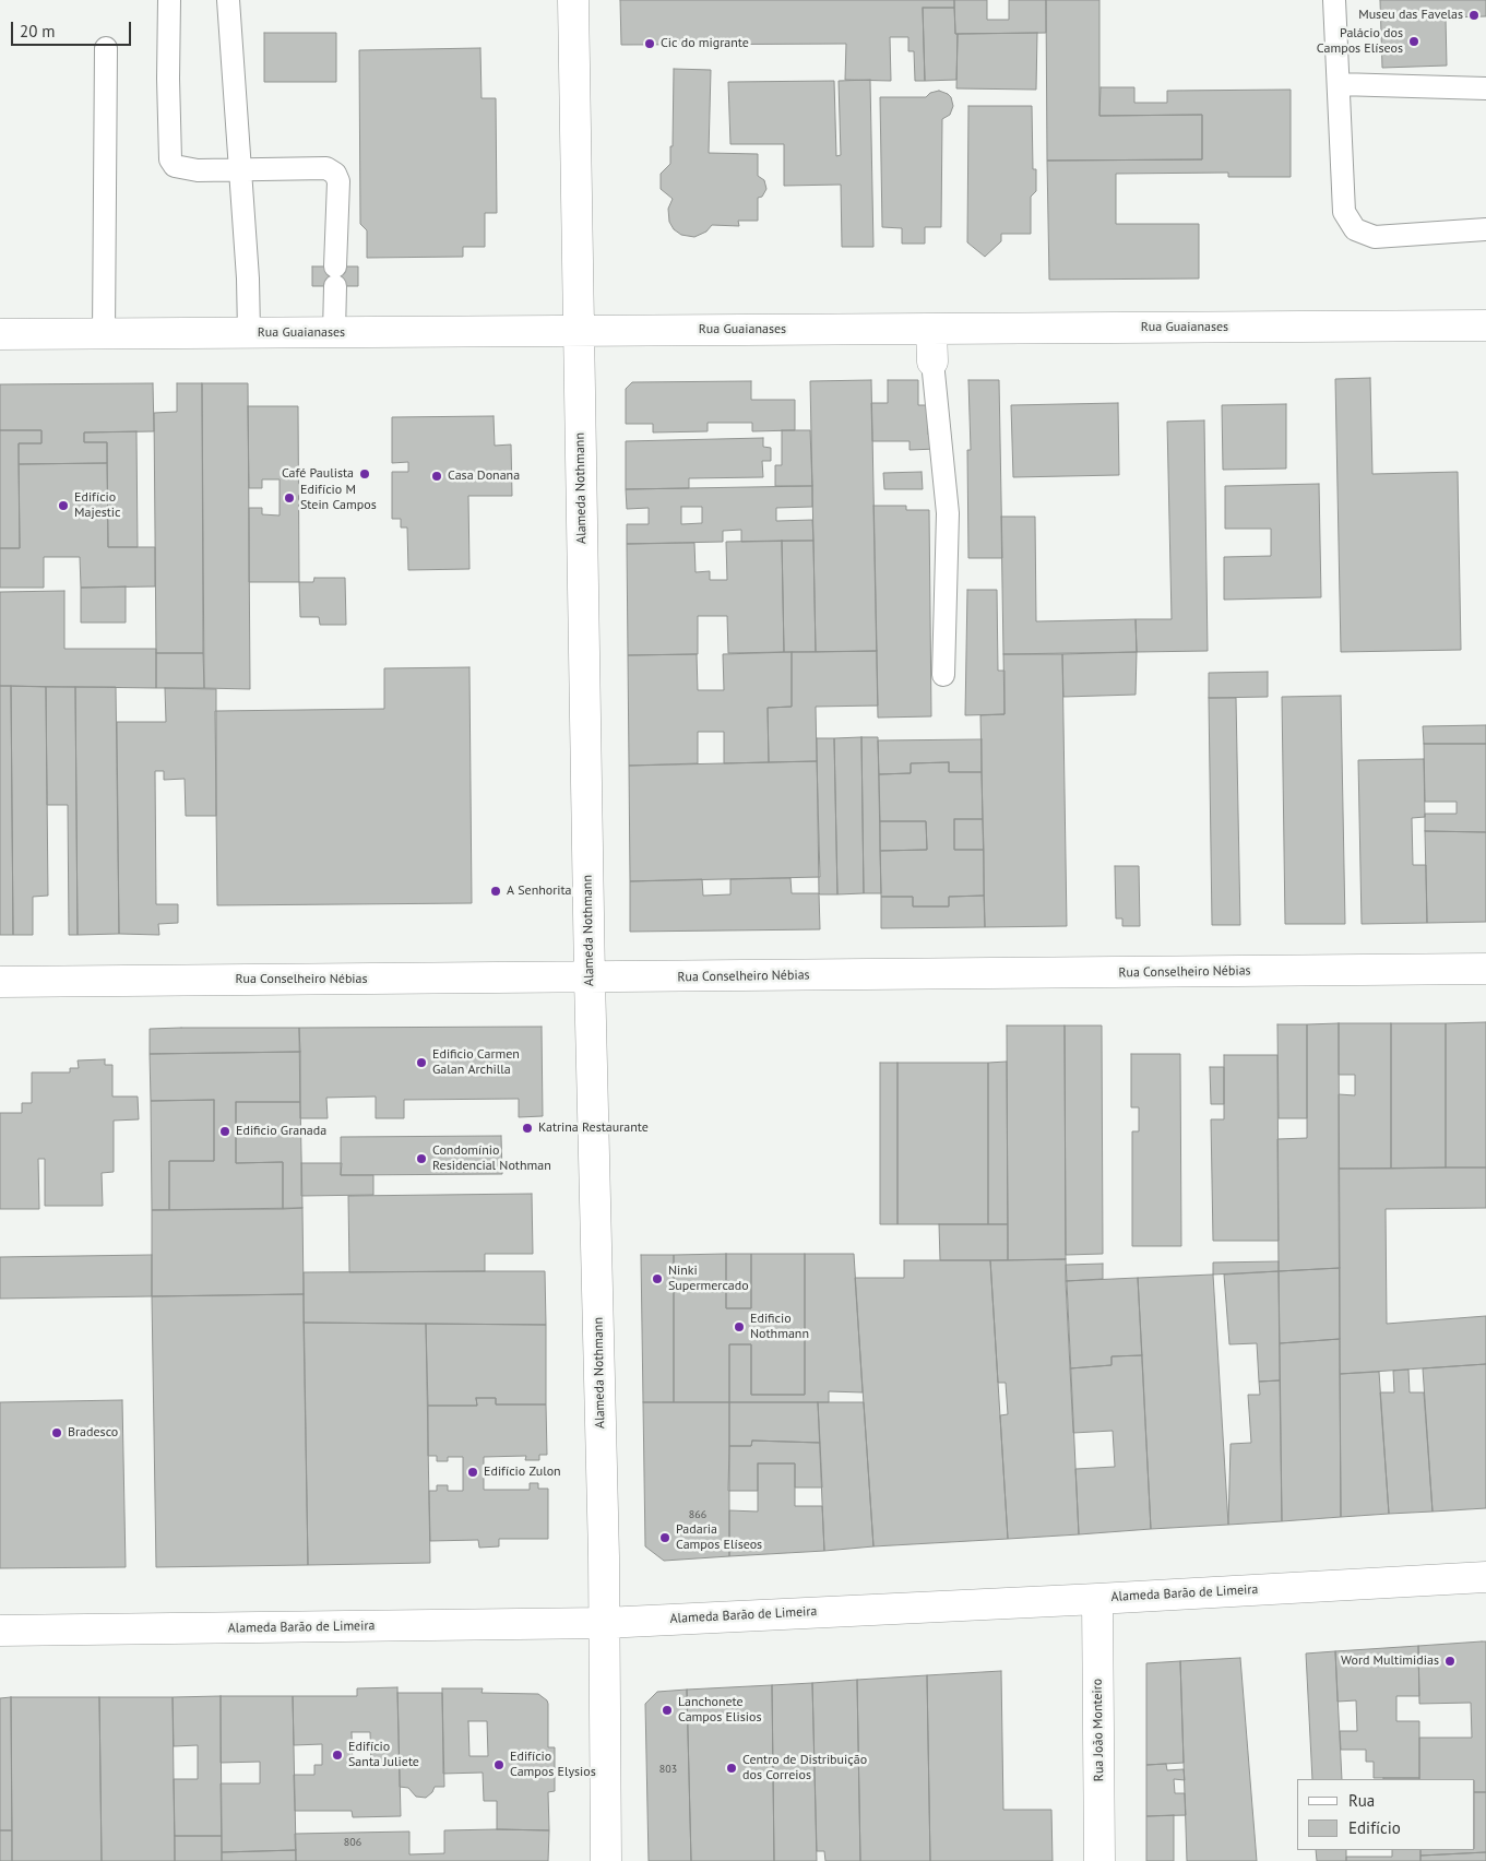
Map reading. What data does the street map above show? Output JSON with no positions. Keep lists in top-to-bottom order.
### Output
{
  "streets": {
    "street": [
      "Rua Guaianases",
      "Alameda Nothmann",
      "Rua Conselheiro Nébias",
      "Alameda Barão de Limeira",
      "Rua João Monteiro"
    ]
  },
  "crossings": [
    ["Rua Guaianases", "Alameda Nothmann"],
    ["Alameda Nothmann", "Rua Conselheiro Nébias"],
    ["Alameda Nothmann", "Alameda Barão de Limeira"],
    ["Alameda Barão de Limeira", "Rua João Monteiro"]
  ],
  "places": [
    "Museu das Favelas",
    "Palácio dos Campos Elíseos",
    "Cic do migrante",
    "Café Paulista",
    "Casa Donana",
    "Edifício M Stein Campos",
    "Edifício Majestic",
    "A Senhorita",
    "Edificio Carmen Galan Archilla",
    "Katrina Restaurante",
    "Edificio Granada",
    "Condomínio Residencial Nothman",
    "Ninki Supermercado",
    "Edificio Nothmann",
    "Bradesco",
    "Edifício Zulon",
    "Padaria Campos Elíseos",
    "Word Multimidias",
    "Lanchonete Campos Elisios",
    "Edifício Santa Juliete",
    "Edifício Campos Elysios",
    "Centro de Distribuição dos Correios"
  ],
  "house_numbers": ["866", "803", "806"],
  "legend": ["Rua", "Edifício"],
  "scale_bar": "20 m"
}
